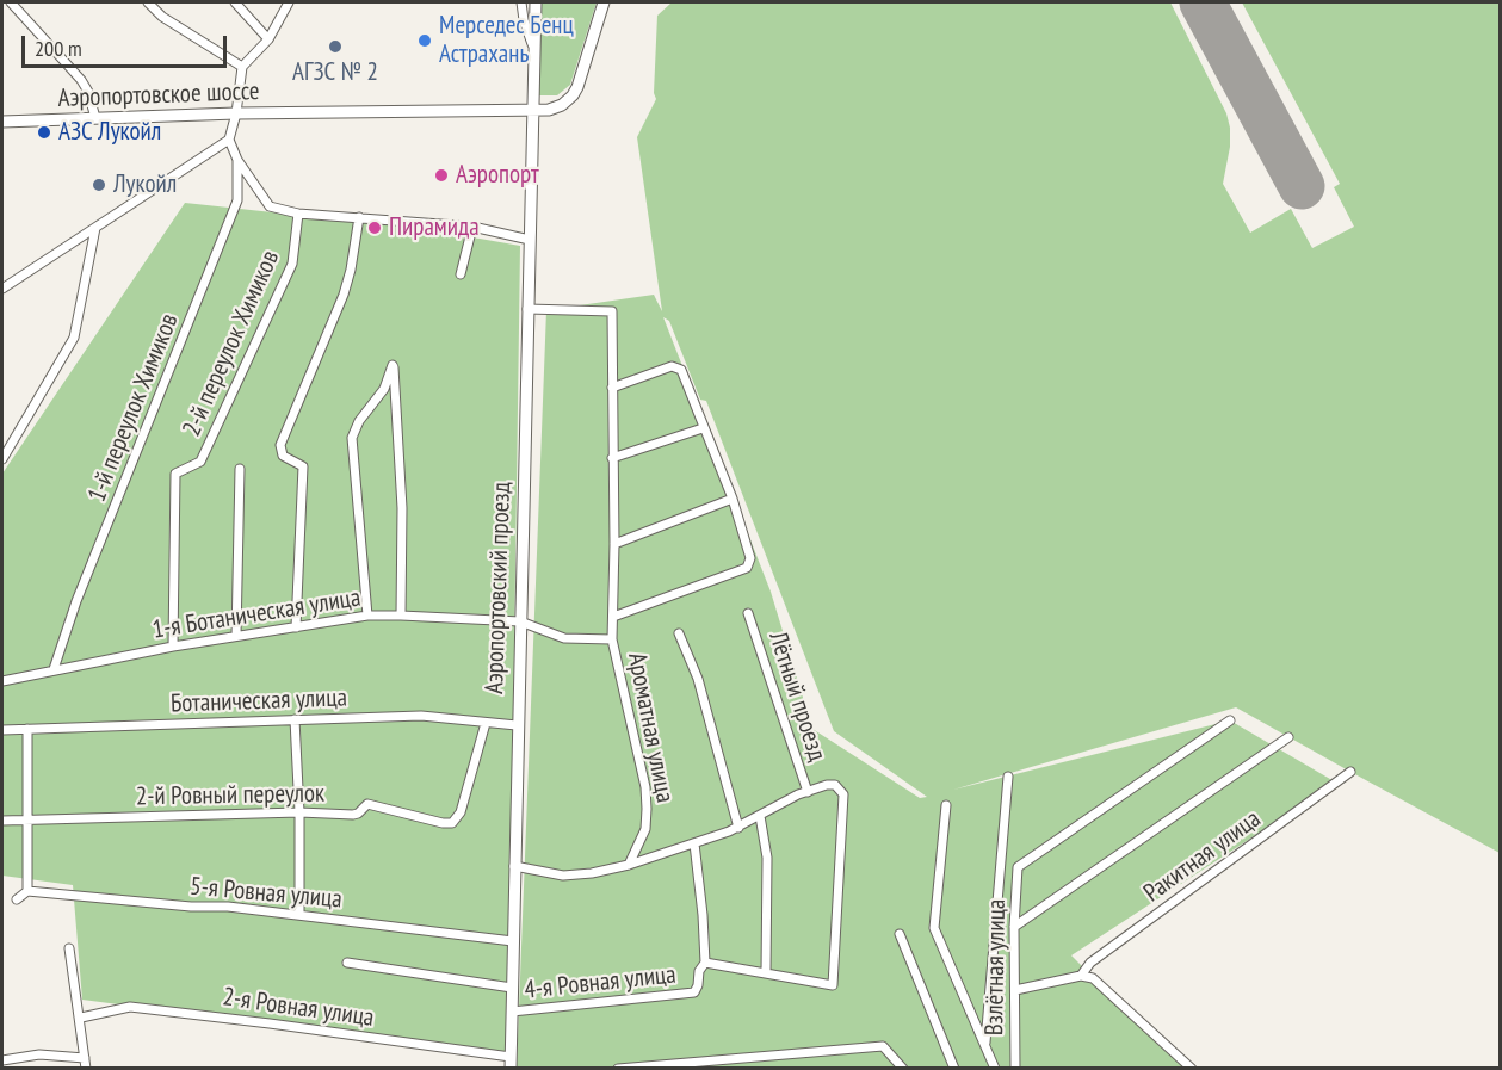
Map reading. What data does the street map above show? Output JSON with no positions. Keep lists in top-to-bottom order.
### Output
{
  "streets": {
    "main road": ["Аэропортовское шоссе", "Аэропортовский проезд"],
    "street": [
      "2-й переулок Химиков",
      "1-й переулок Химиков",
      "1-я Ботаническая улица",
      "Лётный проезд",
      "Ботаническая улица",
      "Ароматная улица",
      "2-й Ровный переулок",
      "Ракитная улица",
      "5-я Ровная улица",
      "Взлётная улица",
      "4-я Ровная улица",
      "2-я Ровная улица"
    ]
  },
  "crossings": [
    ["Аэропортовское шоссе", "Аэропортовский проезд"],
    ["2-й переулок Химиков", "1-я Ботаническая улица"],
    ["1-й переулок Химиков", "1-я Ботаническая улица"],
    ["Аэропортовский проезд", "1-я Ботаническая улица"],
    ["Аэропортовский проезд", "Ботаническая улица"],
    ["Аэропортовский проезд", "Ароматная улица"],
    ["Аэропортовский проезд", "5-я Ровная улица"],
    ["Аэропортовский проезд", "4-я Ровная улица"],
    ["Аэропортовский проезд", "2-я Ровная улица"],
    ["1-я Ботаническая улица", "Ароматная улица"],
    ["Лётный проезд", "4-я Ровная улица"],
    ["Ботаническая улица", "2-й Ровный переулок"]
  ],
  "places": [
    "Мерседес Бенц Астрахань",
    "АГЗС № 2",
    "АЗС Лукойл",
    "Аэропорт",
    "Лукойл",
    "Пирамида"
  ],
  "scale_bar": "200 m"
}
